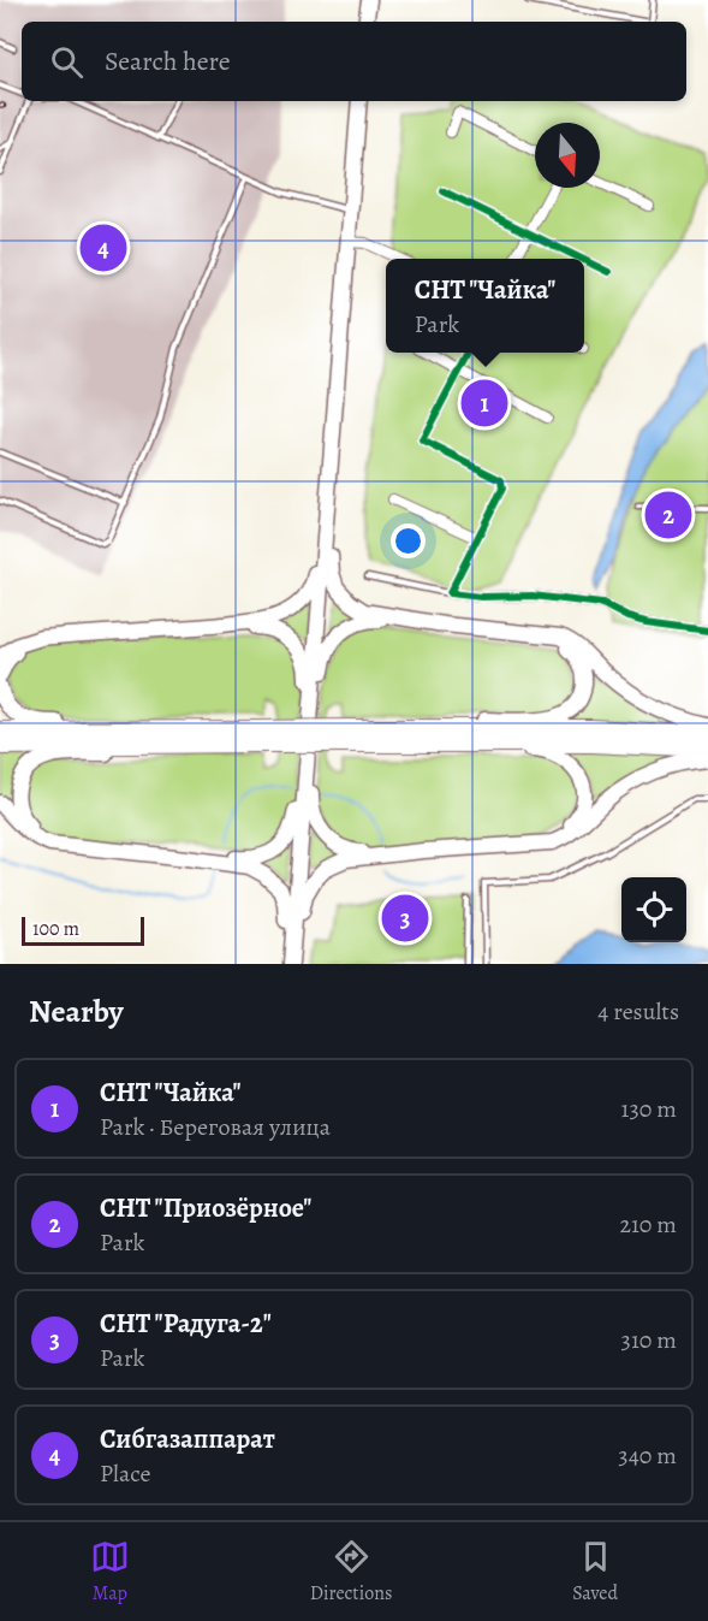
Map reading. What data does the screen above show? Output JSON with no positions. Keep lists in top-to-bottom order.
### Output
{
  "scale_bar": "100 m",
  "north": "bottom",
  "page": {
    "search": "Search here",
    "pins": [
      "4",
      "1",
      "2",
      "3"
    ],
    "popup": ["СНТ \"Чайка\"", "Park"],
    "scale": "100 m",
    "heading": ["Nearby", "4 results"],
    "list": [
      {
        "mark": "1",
        "name": "СНТ \"Чайка\"",
        "note": "Park · Береговая улица",
        "value": "130 m"
      },
      {
        "mark": "2",
        "name": "СНТ \"Приозёрное\"",
        "note": "Park",
        "value": "210 m"
      },
      {
        "mark": "3",
        "name": "СНТ \"Радуга-2\"",
        "note": "Park",
        "value": "310 m"
      },
      {
        "mark": "4",
        "name": "Сибгазаппарат",
        "note": "Place",
        "value": "340 m"
      }
    ],
    "nav": ["Map", "Directions", "Saved"]
  }
}
